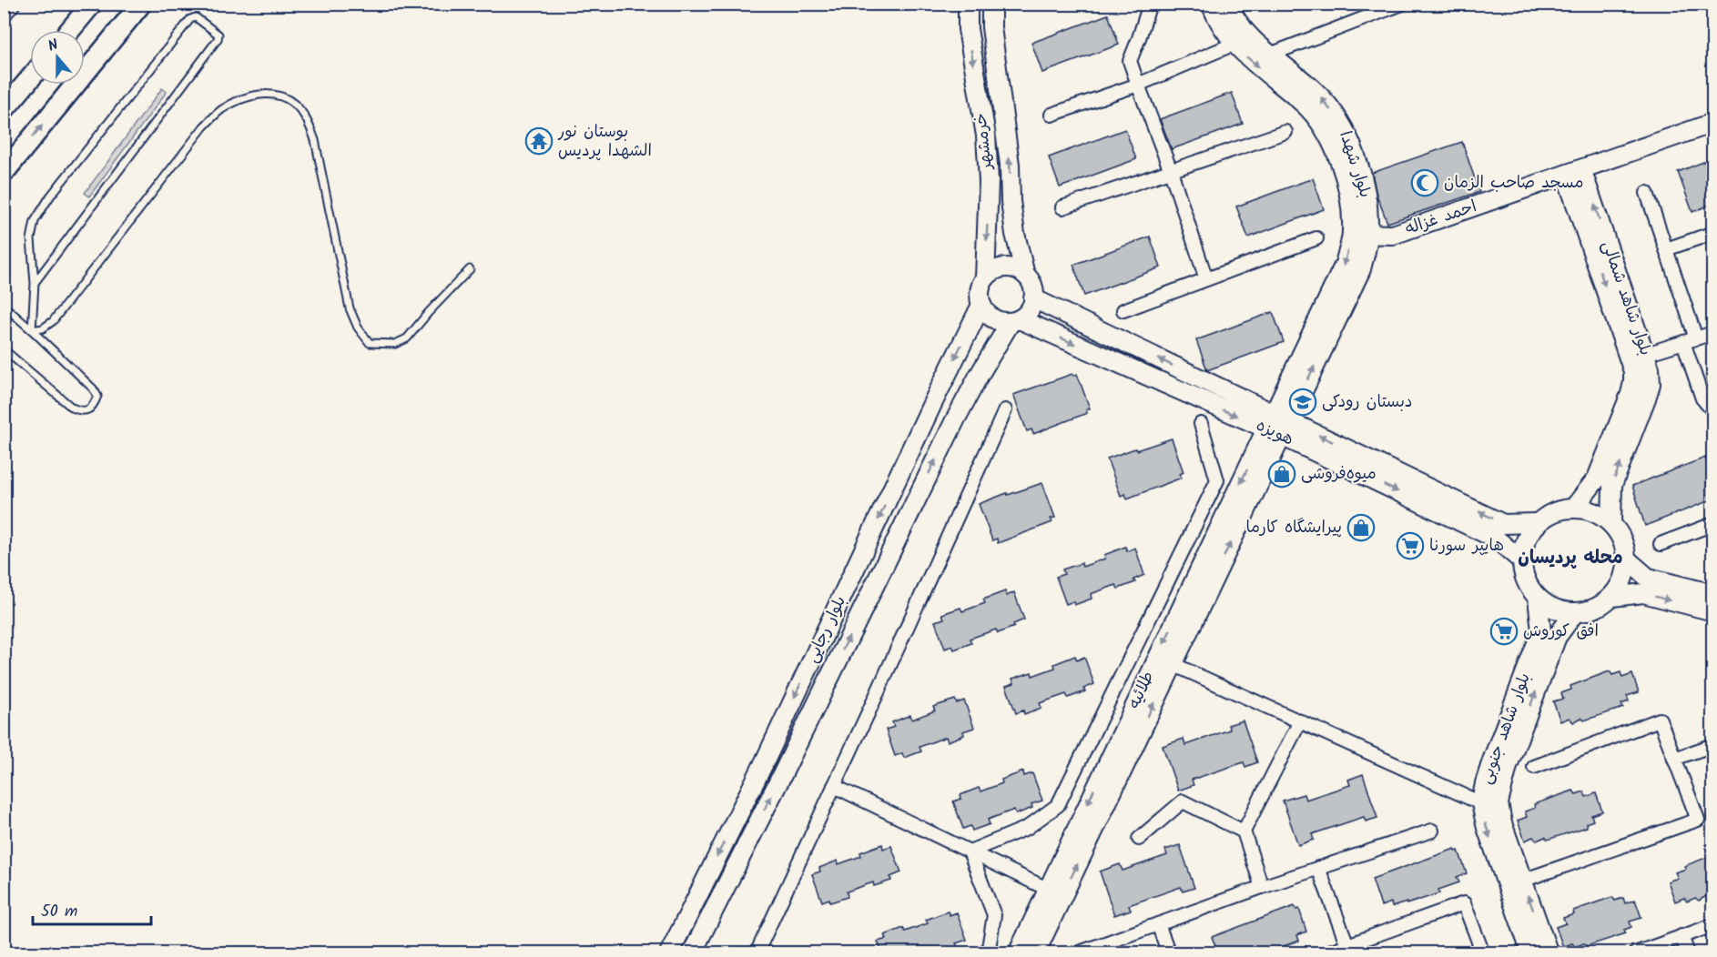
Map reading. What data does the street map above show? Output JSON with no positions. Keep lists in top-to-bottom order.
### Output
{
  "streets": {
    "street": [
      "خرمشهر",
      "بلوار شهدا",
      "احمد غزاله",
      "بلوار شاهد شمالی",
      "هویزه",
      "بلوار رجایی",
      "طلائیه",
      "بلوار شاهد جنوبی"
    ]
  },
  "crossings": [
    ["خرمشهر", "هویزه"],
    ["خرمشهر", "بلوار رجایی"],
    ["بلوار شهدا", "احمد غزاله"],
    ["بلوار شهدا", "هویزه"],
    ["بلوار شهدا", "طلائیه"],
    ["احمد غزاله", "بلوار شاهد شمالی"],
    ["بلوار شاهد شمالی", "هویزه"],
    ["بلوار شاهد شمالی", "بلوار شاهد جنوبی"],
    ["هویزه", "بلوار رجایی"],
    ["هویزه", "طلائیه"],
    ["هویزه", "بلوار شاهد جنوبی"]
  ],
  "districts": ["محله پردیسان"],
  "places": {
    "temple": ["بوستان نور الشهدا پردیس"],
    "mosque": ["مسجد صاحب الزمان"],
    "school or university": ["دبستان رودکی"],
    "shop": ["میوه‌فروشی", "پیرایشگاه کارما"],
    "supermarket": ["هایپر سورنا", "افق کوروش"]
  },
  "scale_bar": "50 m",
  "north": "top"
}
